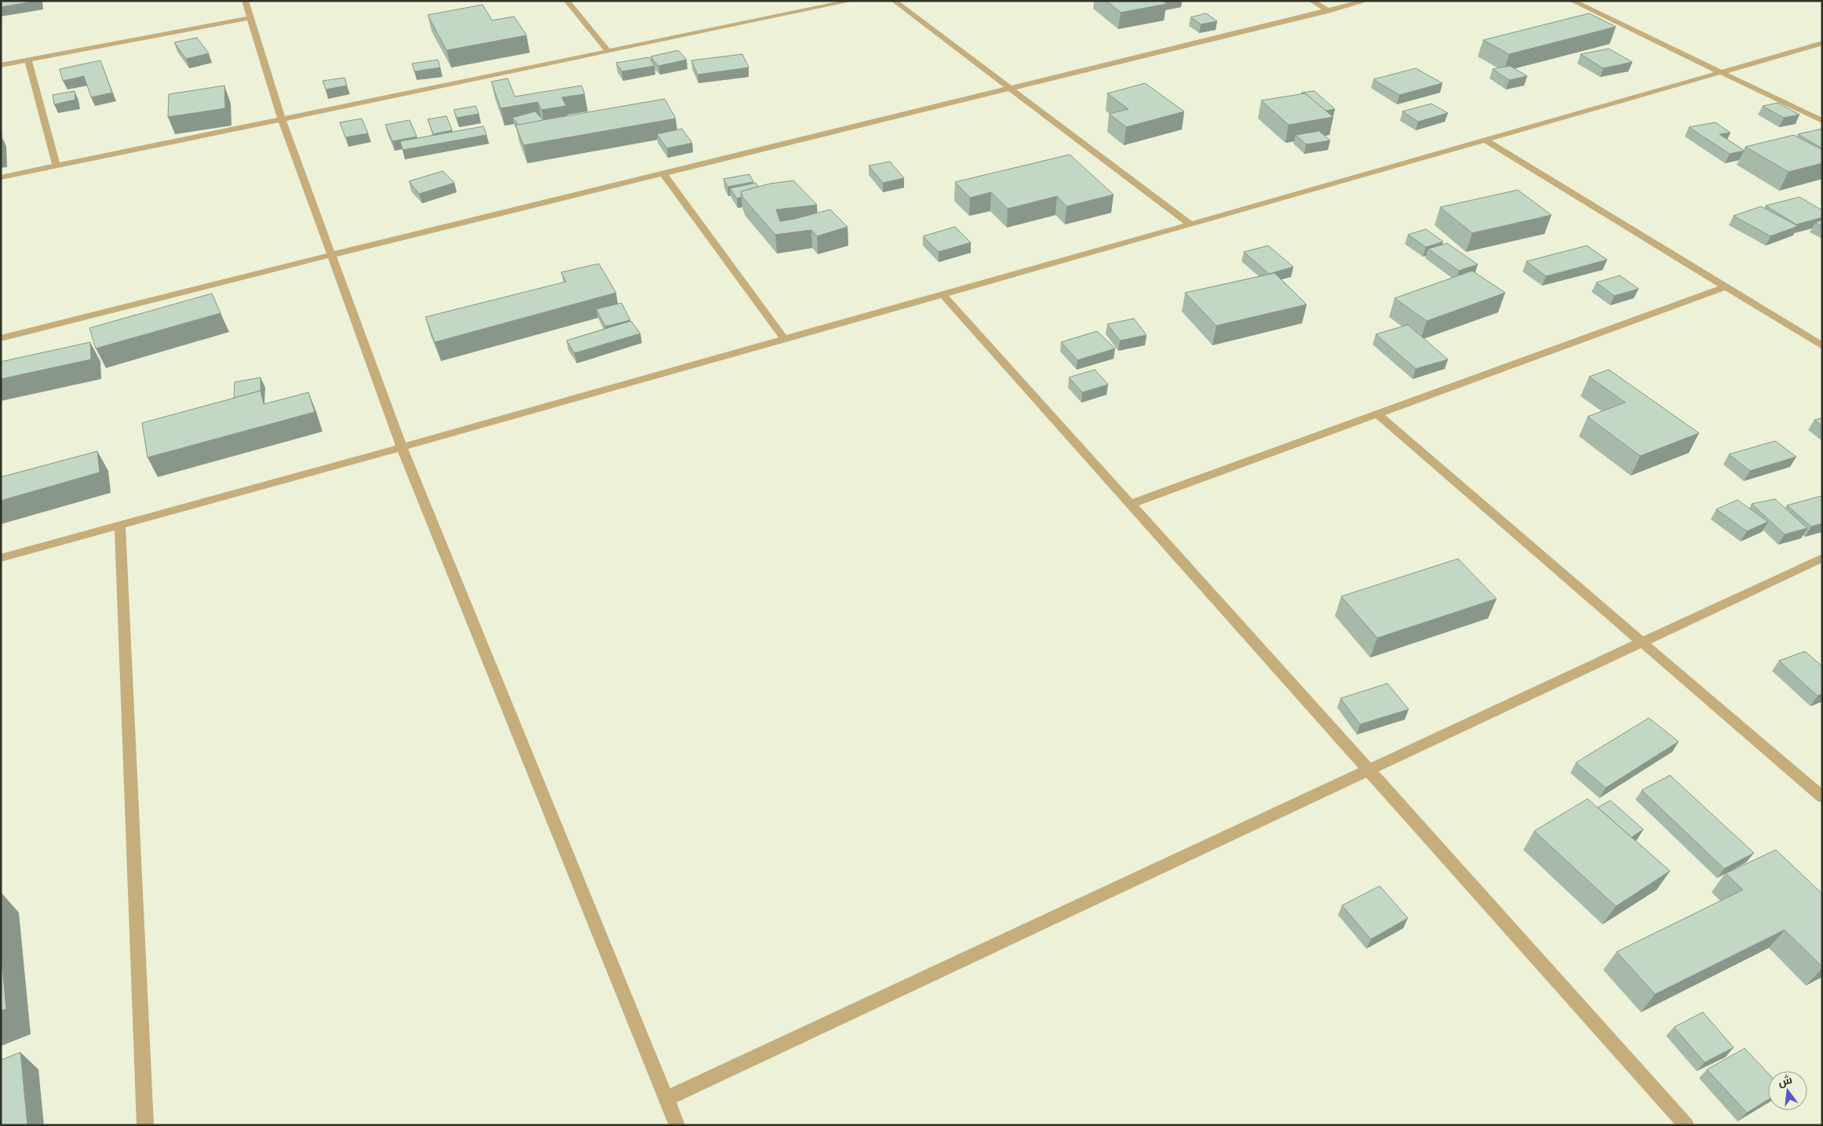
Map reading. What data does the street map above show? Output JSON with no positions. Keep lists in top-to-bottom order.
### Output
{
  "north": "top"
}
